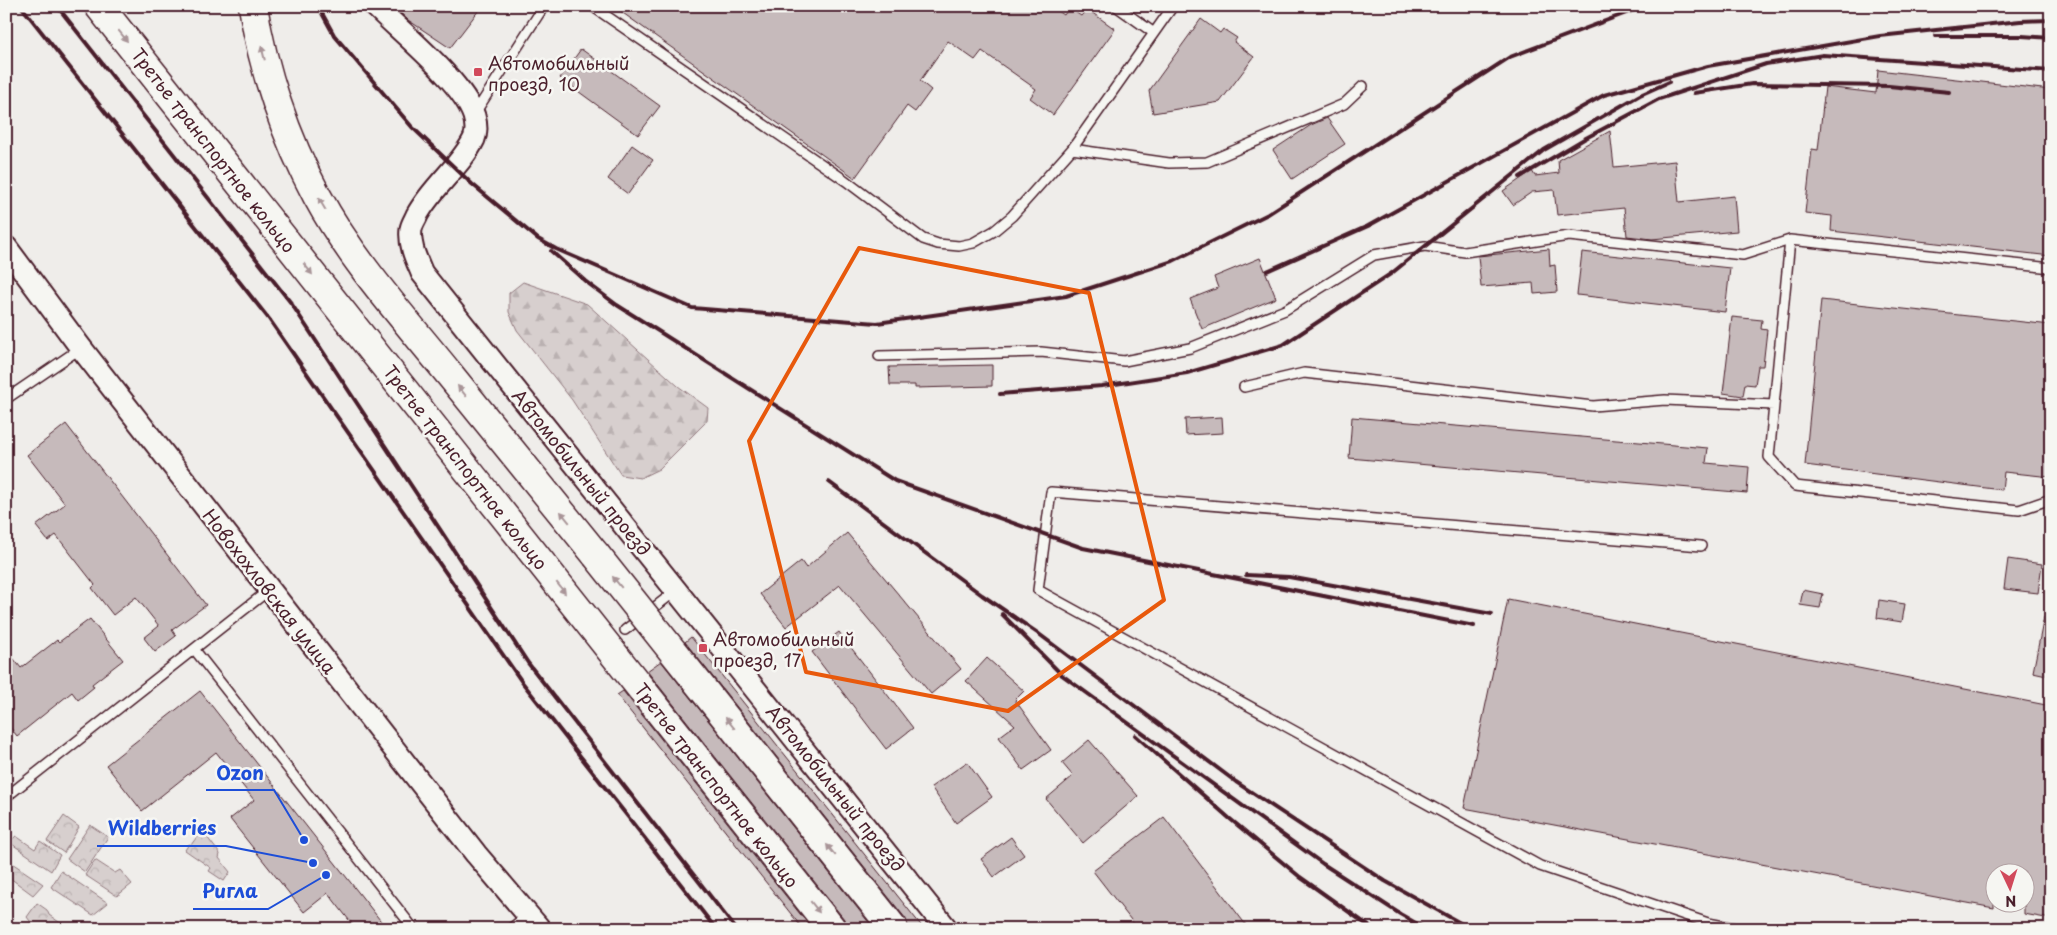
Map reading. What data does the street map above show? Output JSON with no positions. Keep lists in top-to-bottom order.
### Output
{
  "streets": {
    "main road": ["Третье транспортное кольцо"],
    "street": ["Автомобильный проезд", "Новохохловская улица"]
  },
  "places": {
    "transit": ["Автомобильный проезд, 10", "Автомобильный проезд, 17"],
    "other": ["Ozon", "Wildberries", "Ригла"]
  },
  "north": "bottom"
}
